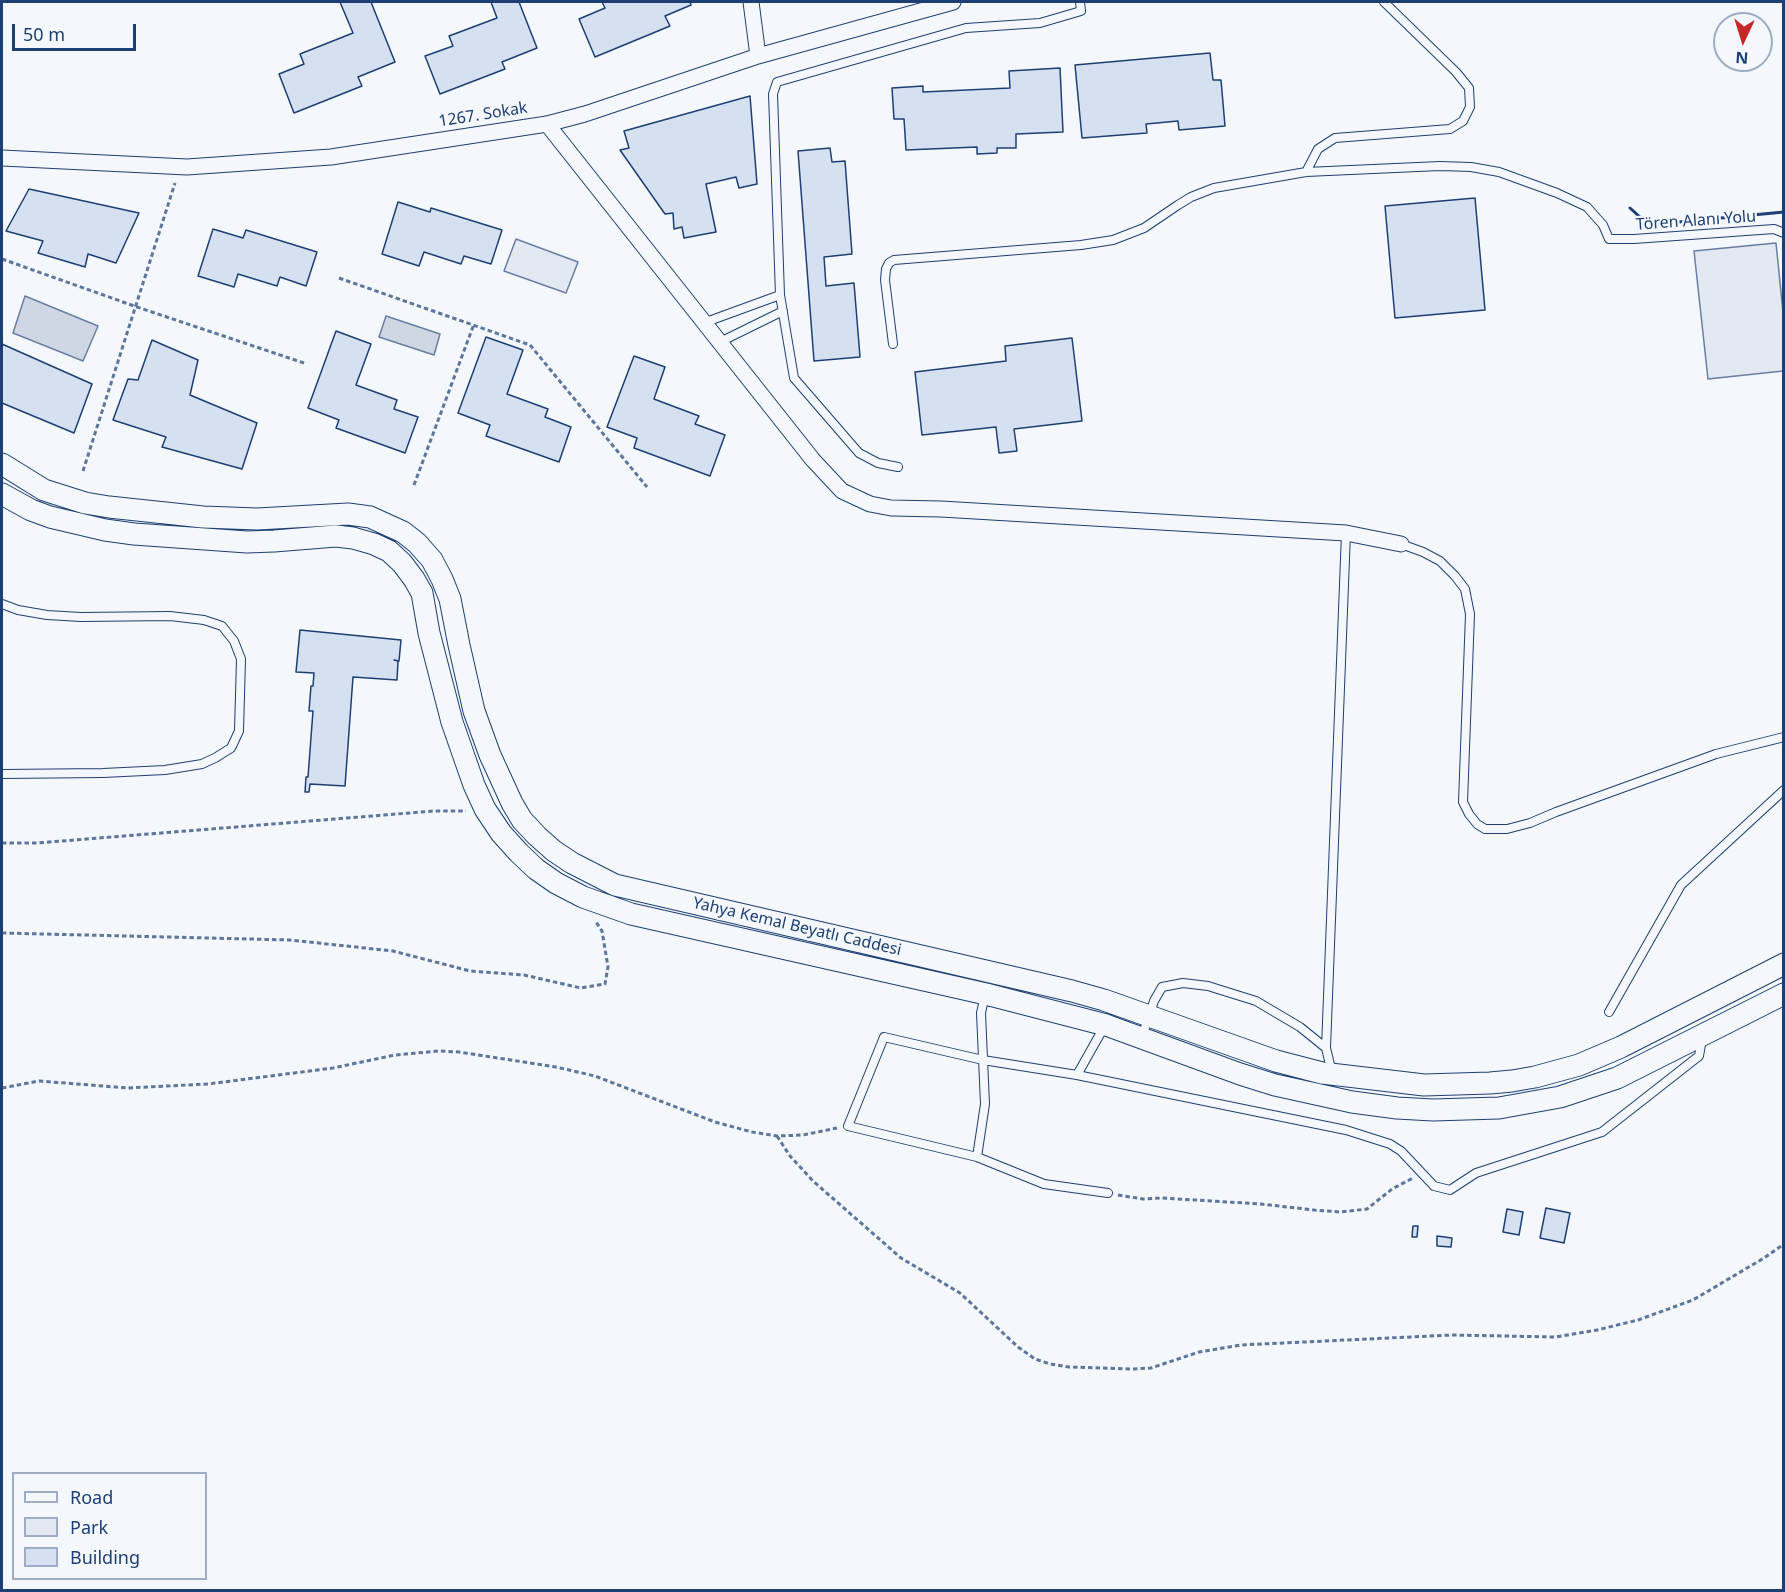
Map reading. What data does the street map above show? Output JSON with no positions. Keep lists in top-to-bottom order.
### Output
{
  "streets": {
    "main road": ["Yahya Kemal Beyatlı Caddesi"],
    "street": ["1267. Sokak"],
    "lane": ["Tören Alanı Yolu"]
  },
  "legend": ["Road", "Park", "Building"],
  "scale_bar": "50 m",
  "north": "bottom"
}
